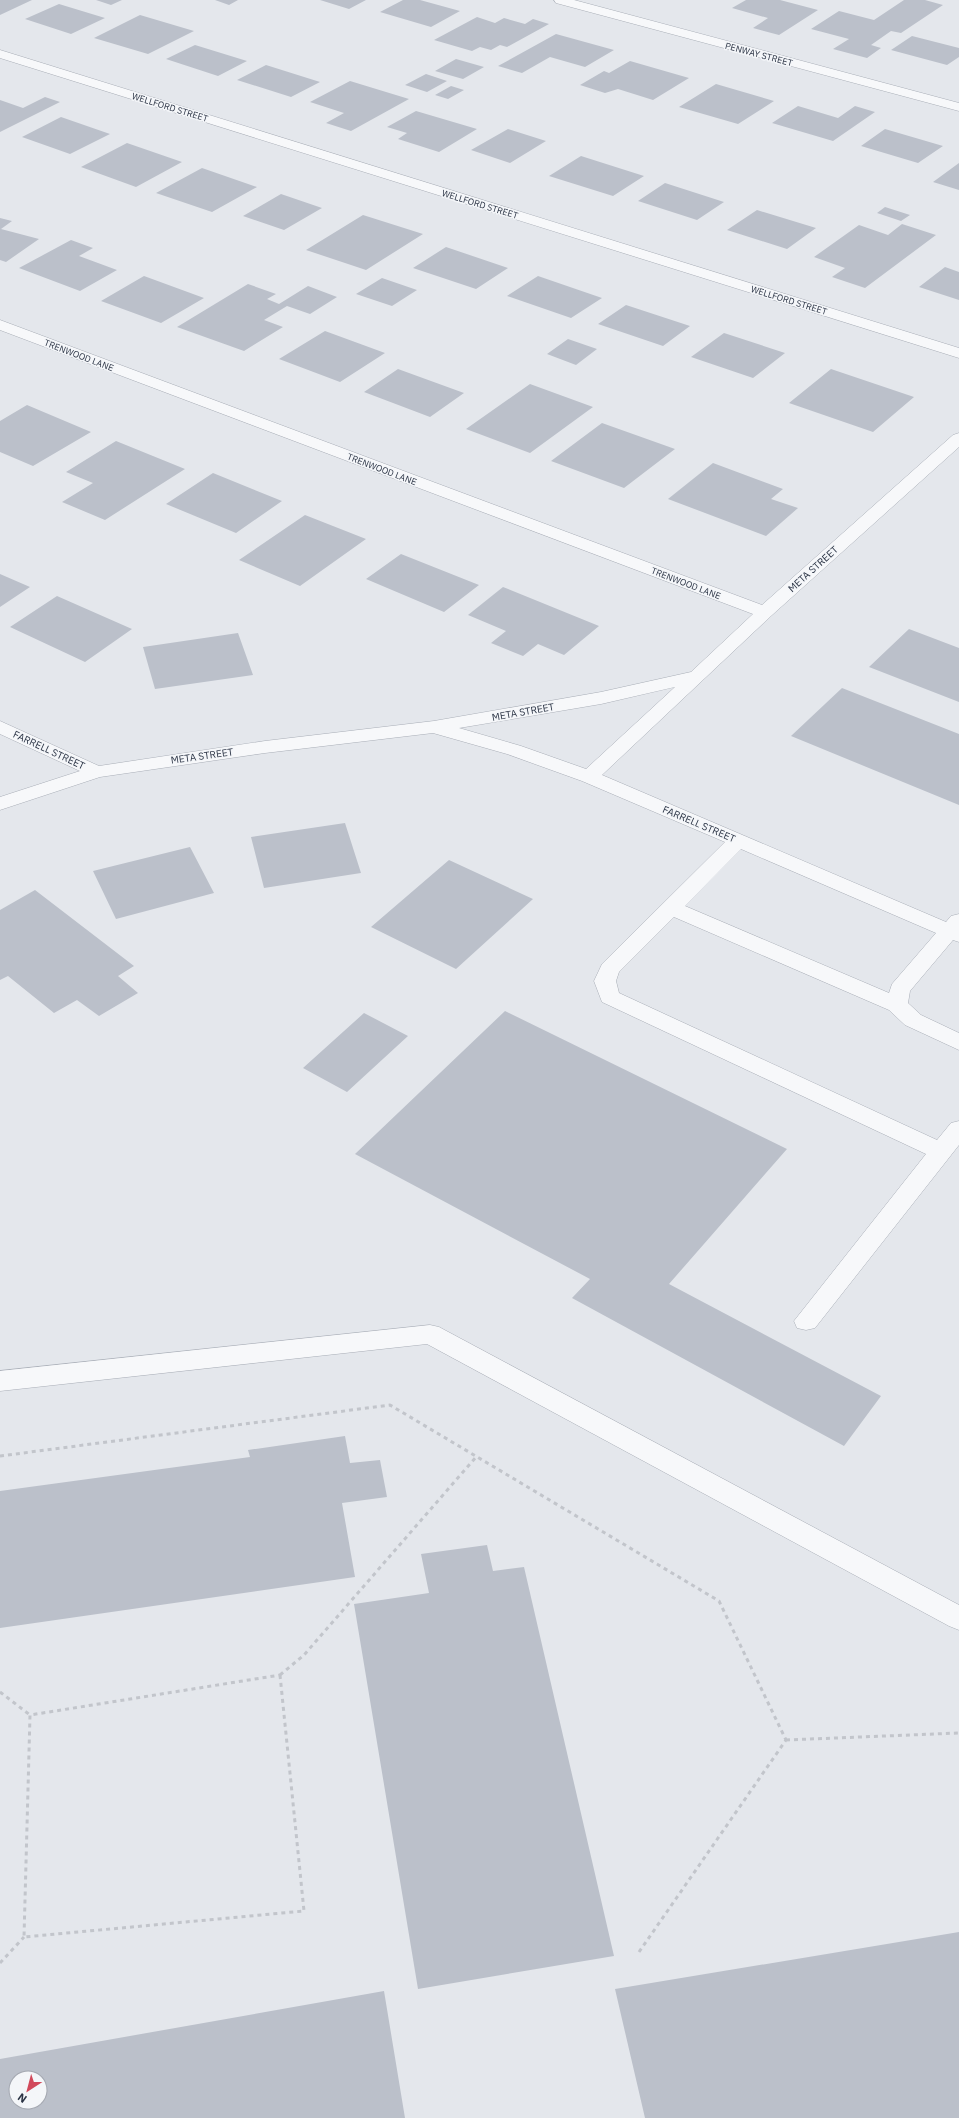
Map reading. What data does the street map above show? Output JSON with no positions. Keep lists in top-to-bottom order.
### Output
{
  "streets": {
    "street": [
      "PENWAY STREET",
      "WELLFORD STREET",
      "TRENWOOD LANE",
      "META STREET",
      "FARRELL STREET"
    ]
  },
  "crossings": [
    ["TRENWOOD LANE", "META STREET"],
    ["META STREET", "FARRELL STREET"]
  ],
  "north": "bottom left"
}
